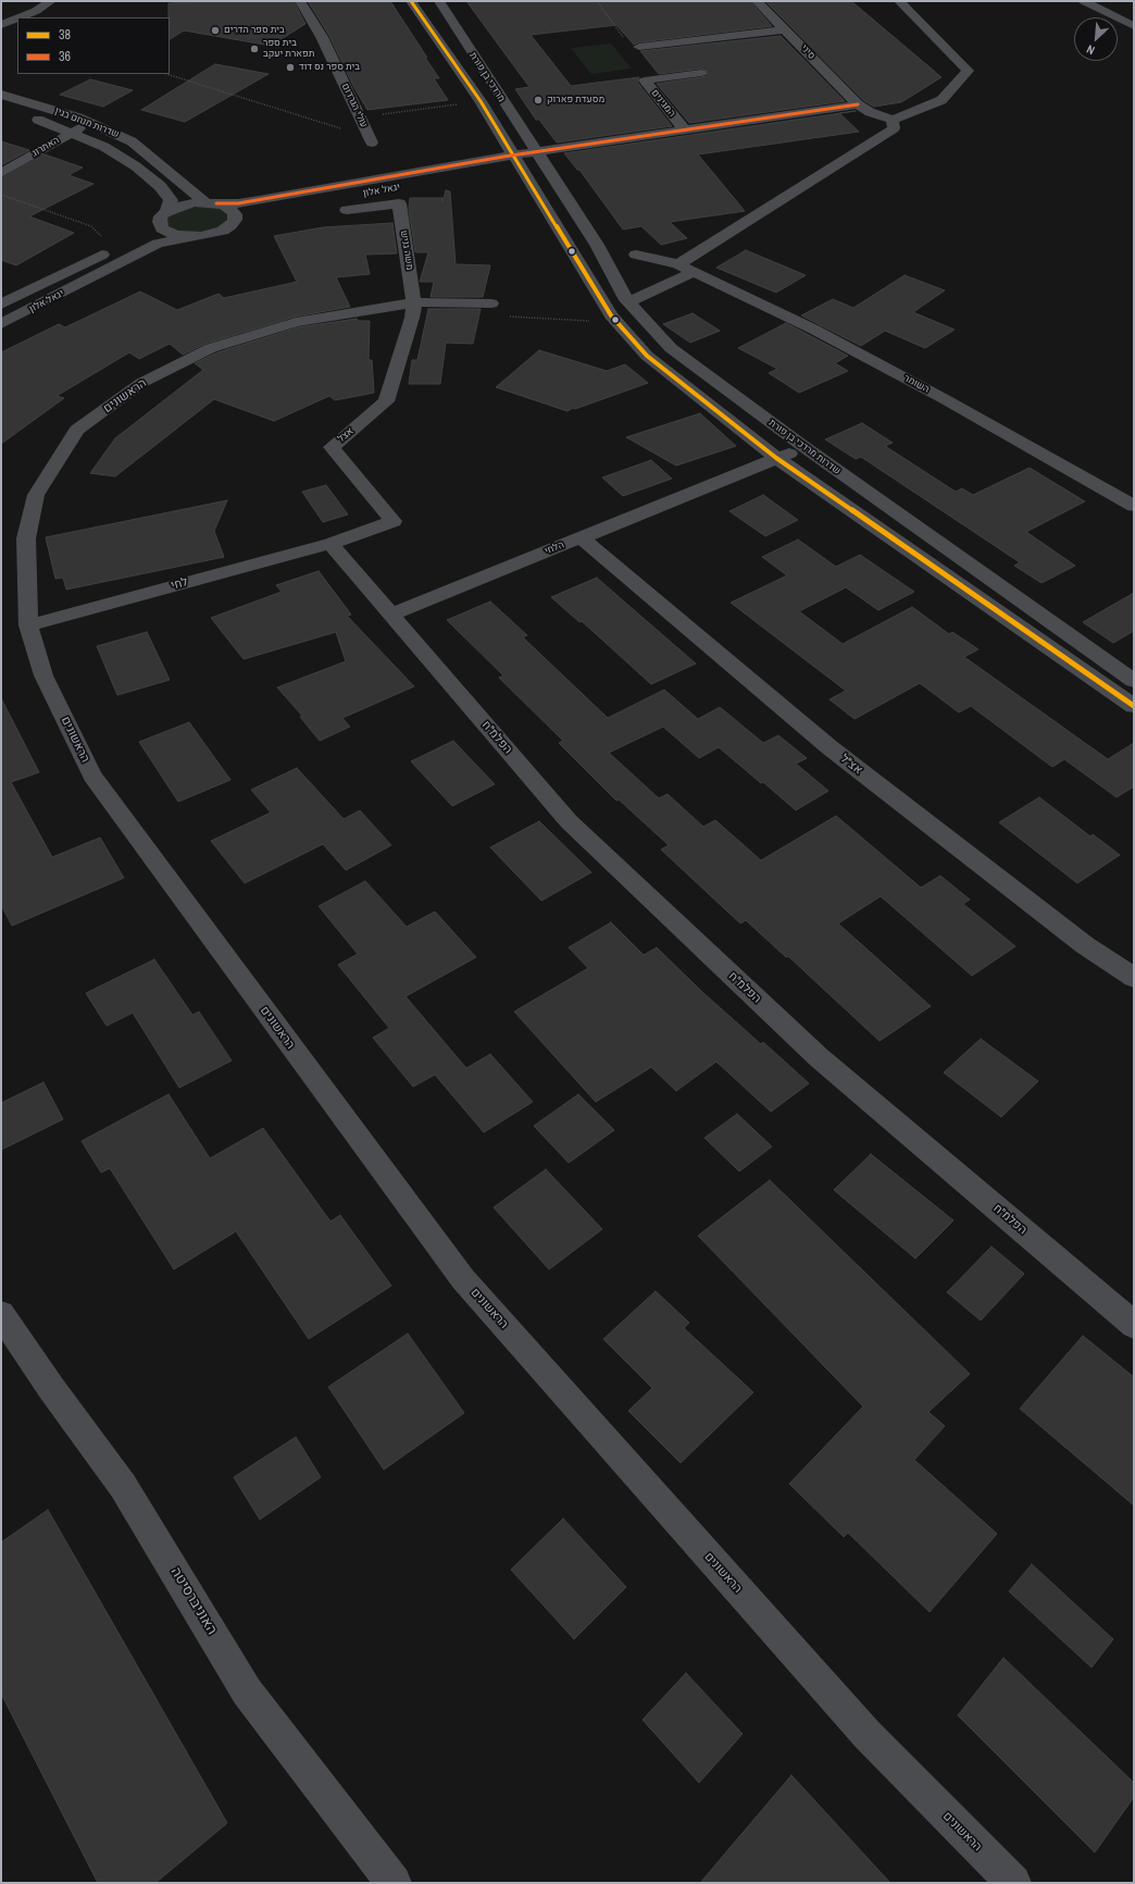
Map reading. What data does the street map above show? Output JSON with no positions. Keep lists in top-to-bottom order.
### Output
{
  "streets": {
    "street": [
      "סיני",
      "מרדכי בן פורת",
      "המגינים",
      "עולי הגרדום",
      "שדרות מנחם בגין",
      "האתרוג",
      "יגאל אלון",
      "משה גניש",
      "השומר",
      "הראשונים",
      "אצל",
      "שדרות מרדכי בן פורת",
      "הלחי",
      "לחי",
      "הפלמ\"ח",
      "אצ\"ל",
      "האוניברסיטה"
    ]
  },
  "crossings": [
    ["סיני", "יגאל אלון"],
    ["מרדכי בן פורת", "יגאל אלון"],
    ["מרדכי בן פורת", "שדרות מרדכי בן פורת"],
    ["המגינים", "יגאל אלון"],
    ["שדרות מנחם בגין", "האתרוג"],
    ["שדרות מנחם בגין", "יגאל אלון"],
    ["יגאל אלון", "משה גניש"],
    ["יגאל אלון", "שדרות מרדכי בן פורת"],
    ["משה גניש", "הראשונים"],
    ["משה גניש", "אצל"],
    ["הראשונים", "אצל"],
    ["הראשונים", "לחי"],
    ["אצל", "לחי"],
    ["שדרות מרדכי בן פורת", "הלחי"],
    ["הלחי", "הפלמ\"ח"],
    ["הלחי", "אצ\"ל"]
  ],
  "places": [
    "בית ספר הדרים",
    "בית ספר תפארת יעקב",
    "בית ספר נס דוד",
    "מסעדת פארוק"
  ],
  "lines": ["transit line 38", "transit line 36"],
  "legend": ["38", "36"],
  "north": "bottom left"
}
